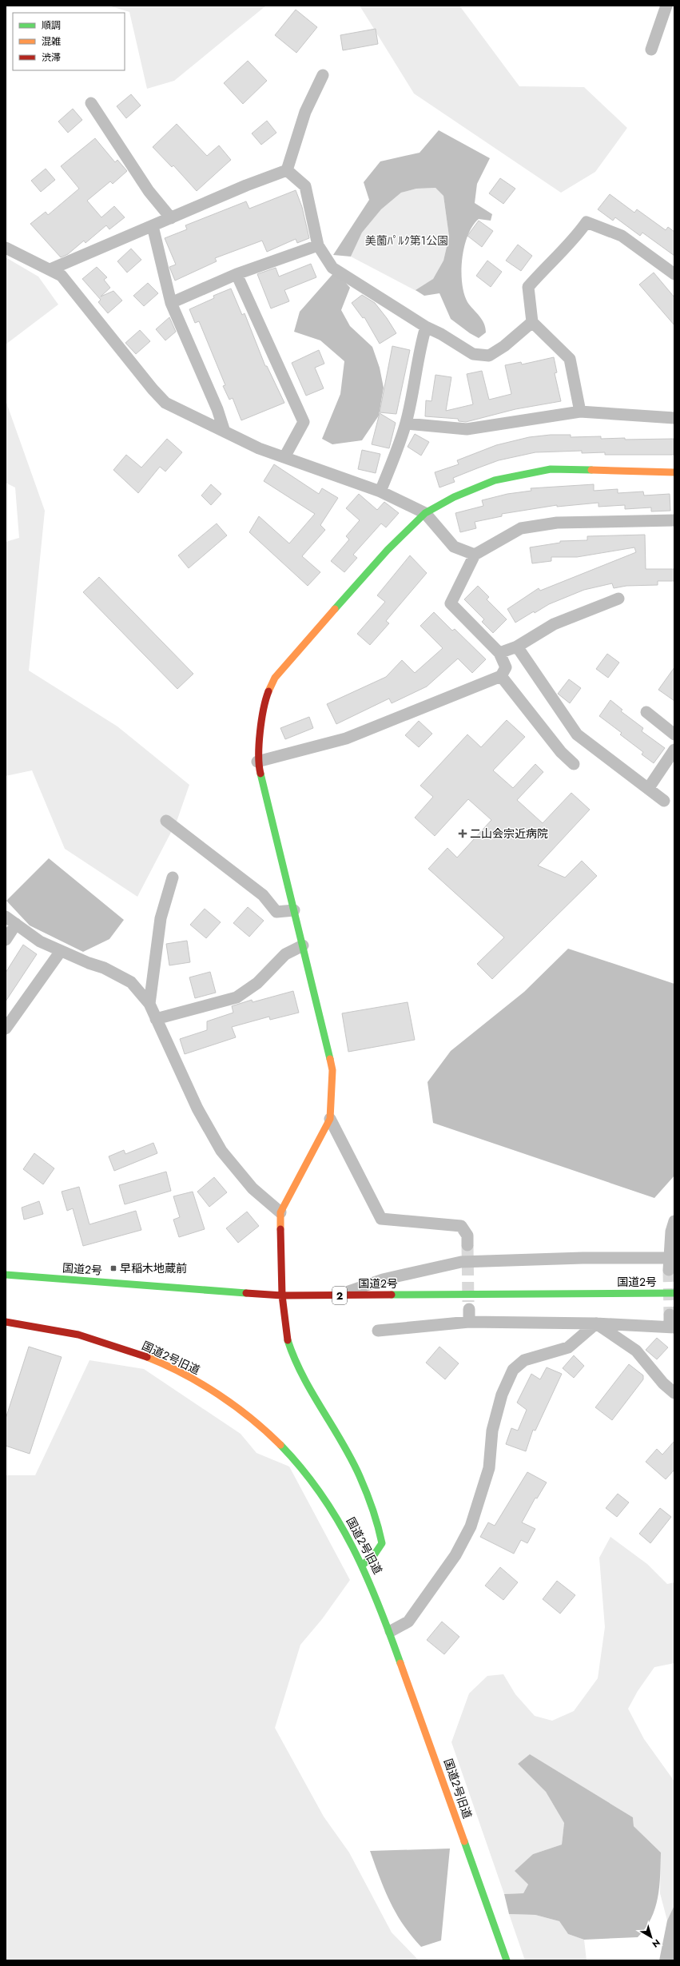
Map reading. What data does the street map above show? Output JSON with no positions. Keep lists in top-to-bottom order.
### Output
{
  "streets": {
    "main road": ["国道2号", "2", "国道2号旧道"]
  },
  "parks": ["美薗ﾊﾟﾙｸ第1公園"],
  "places": {
    "health": ["二山会宗近病院"],
    "transit": ["早稲木地蔵前"]
  },
  "legend": ["順調", "混雑", "渋滞"],
  "north": "bottom right"
}
